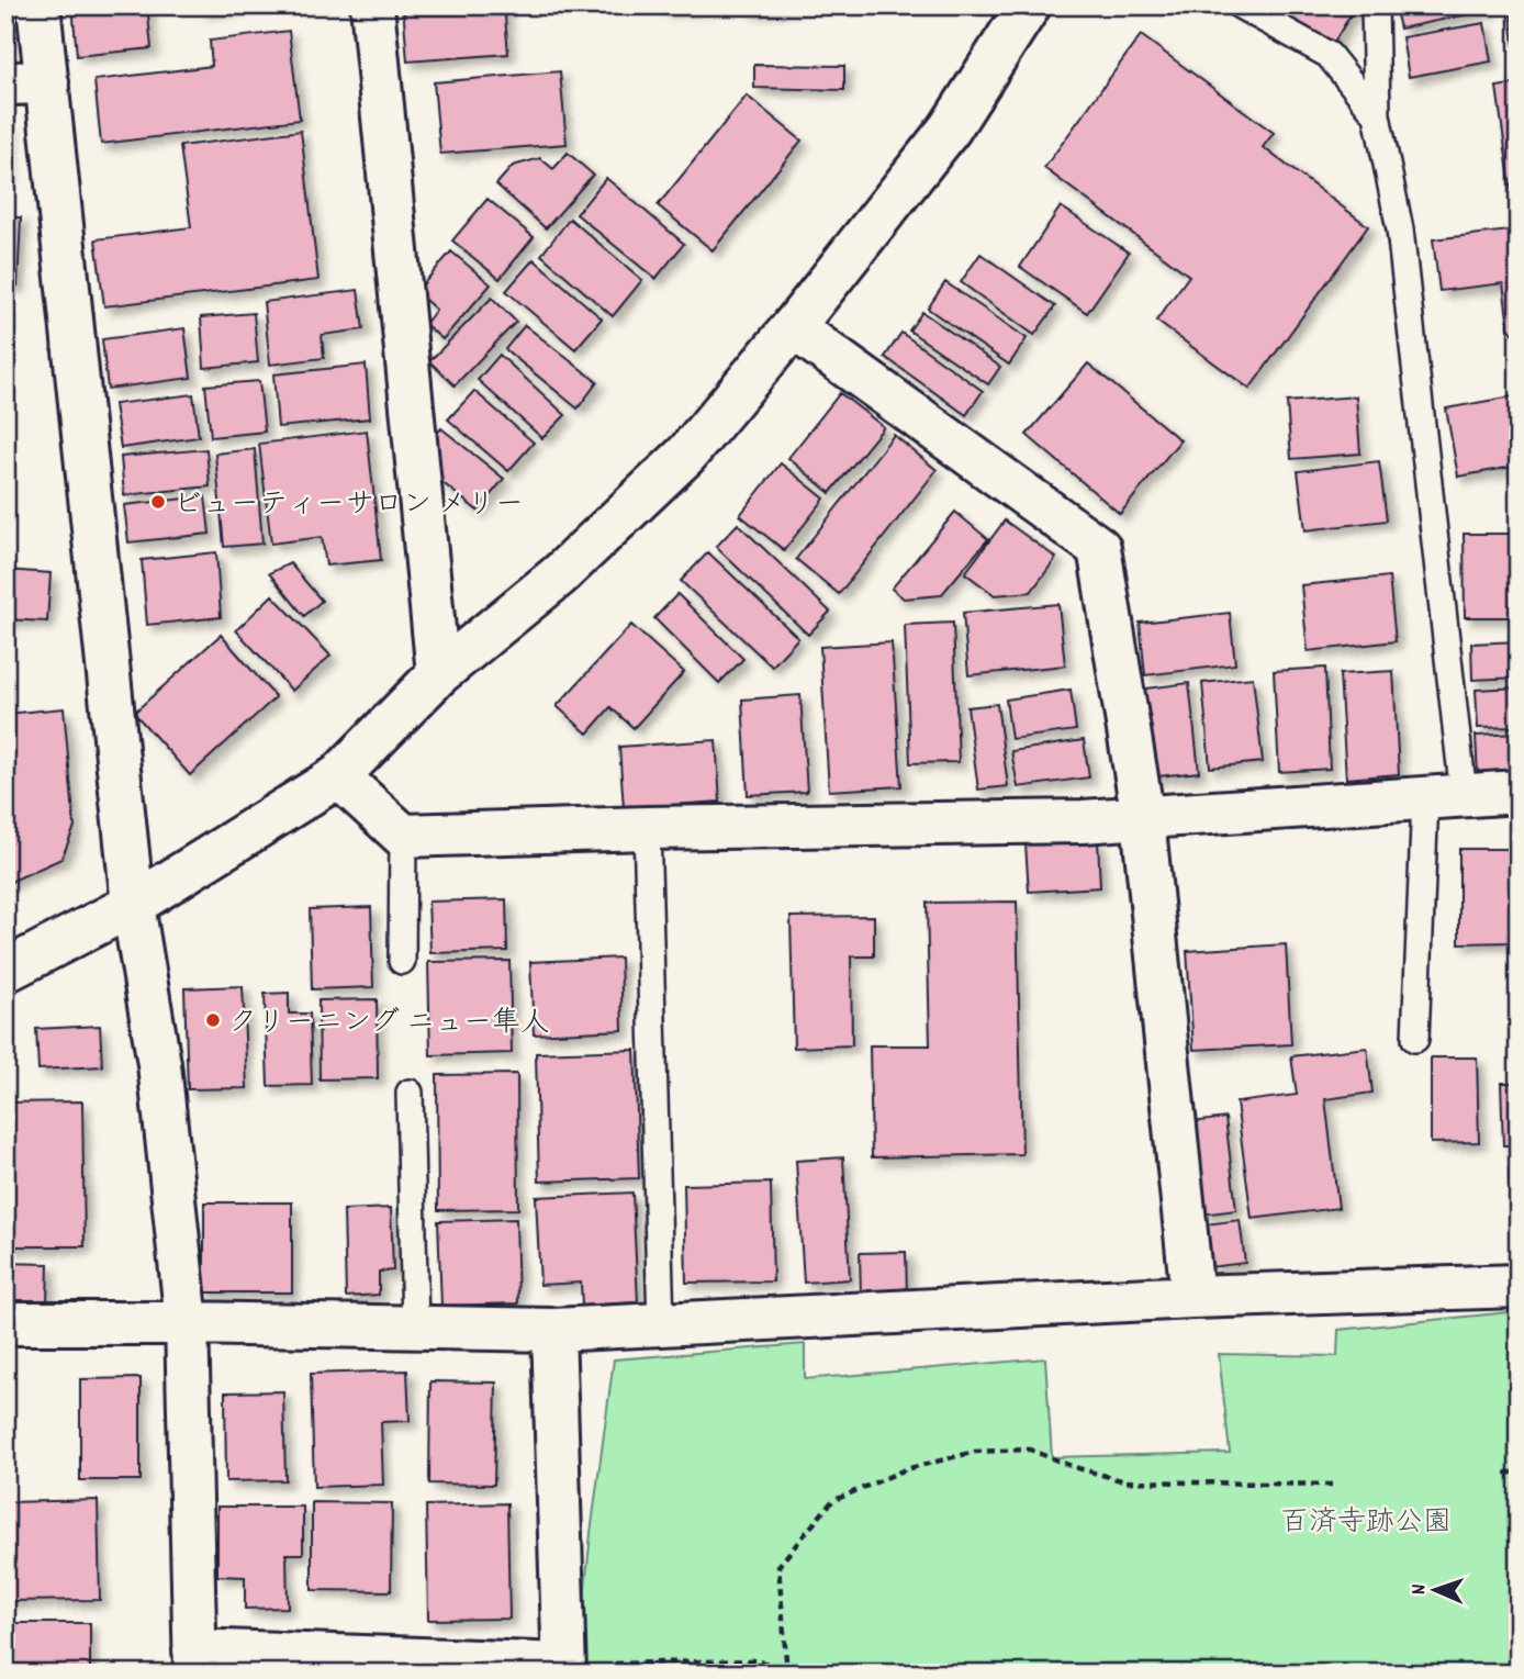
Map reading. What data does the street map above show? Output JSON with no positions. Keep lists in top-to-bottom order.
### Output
{
  "parks": ["百済寺跡公園"],
  "places": ["ビューティーサロン メリー", "クリーニング ニュー隼人"],
  "north": "left"
}
